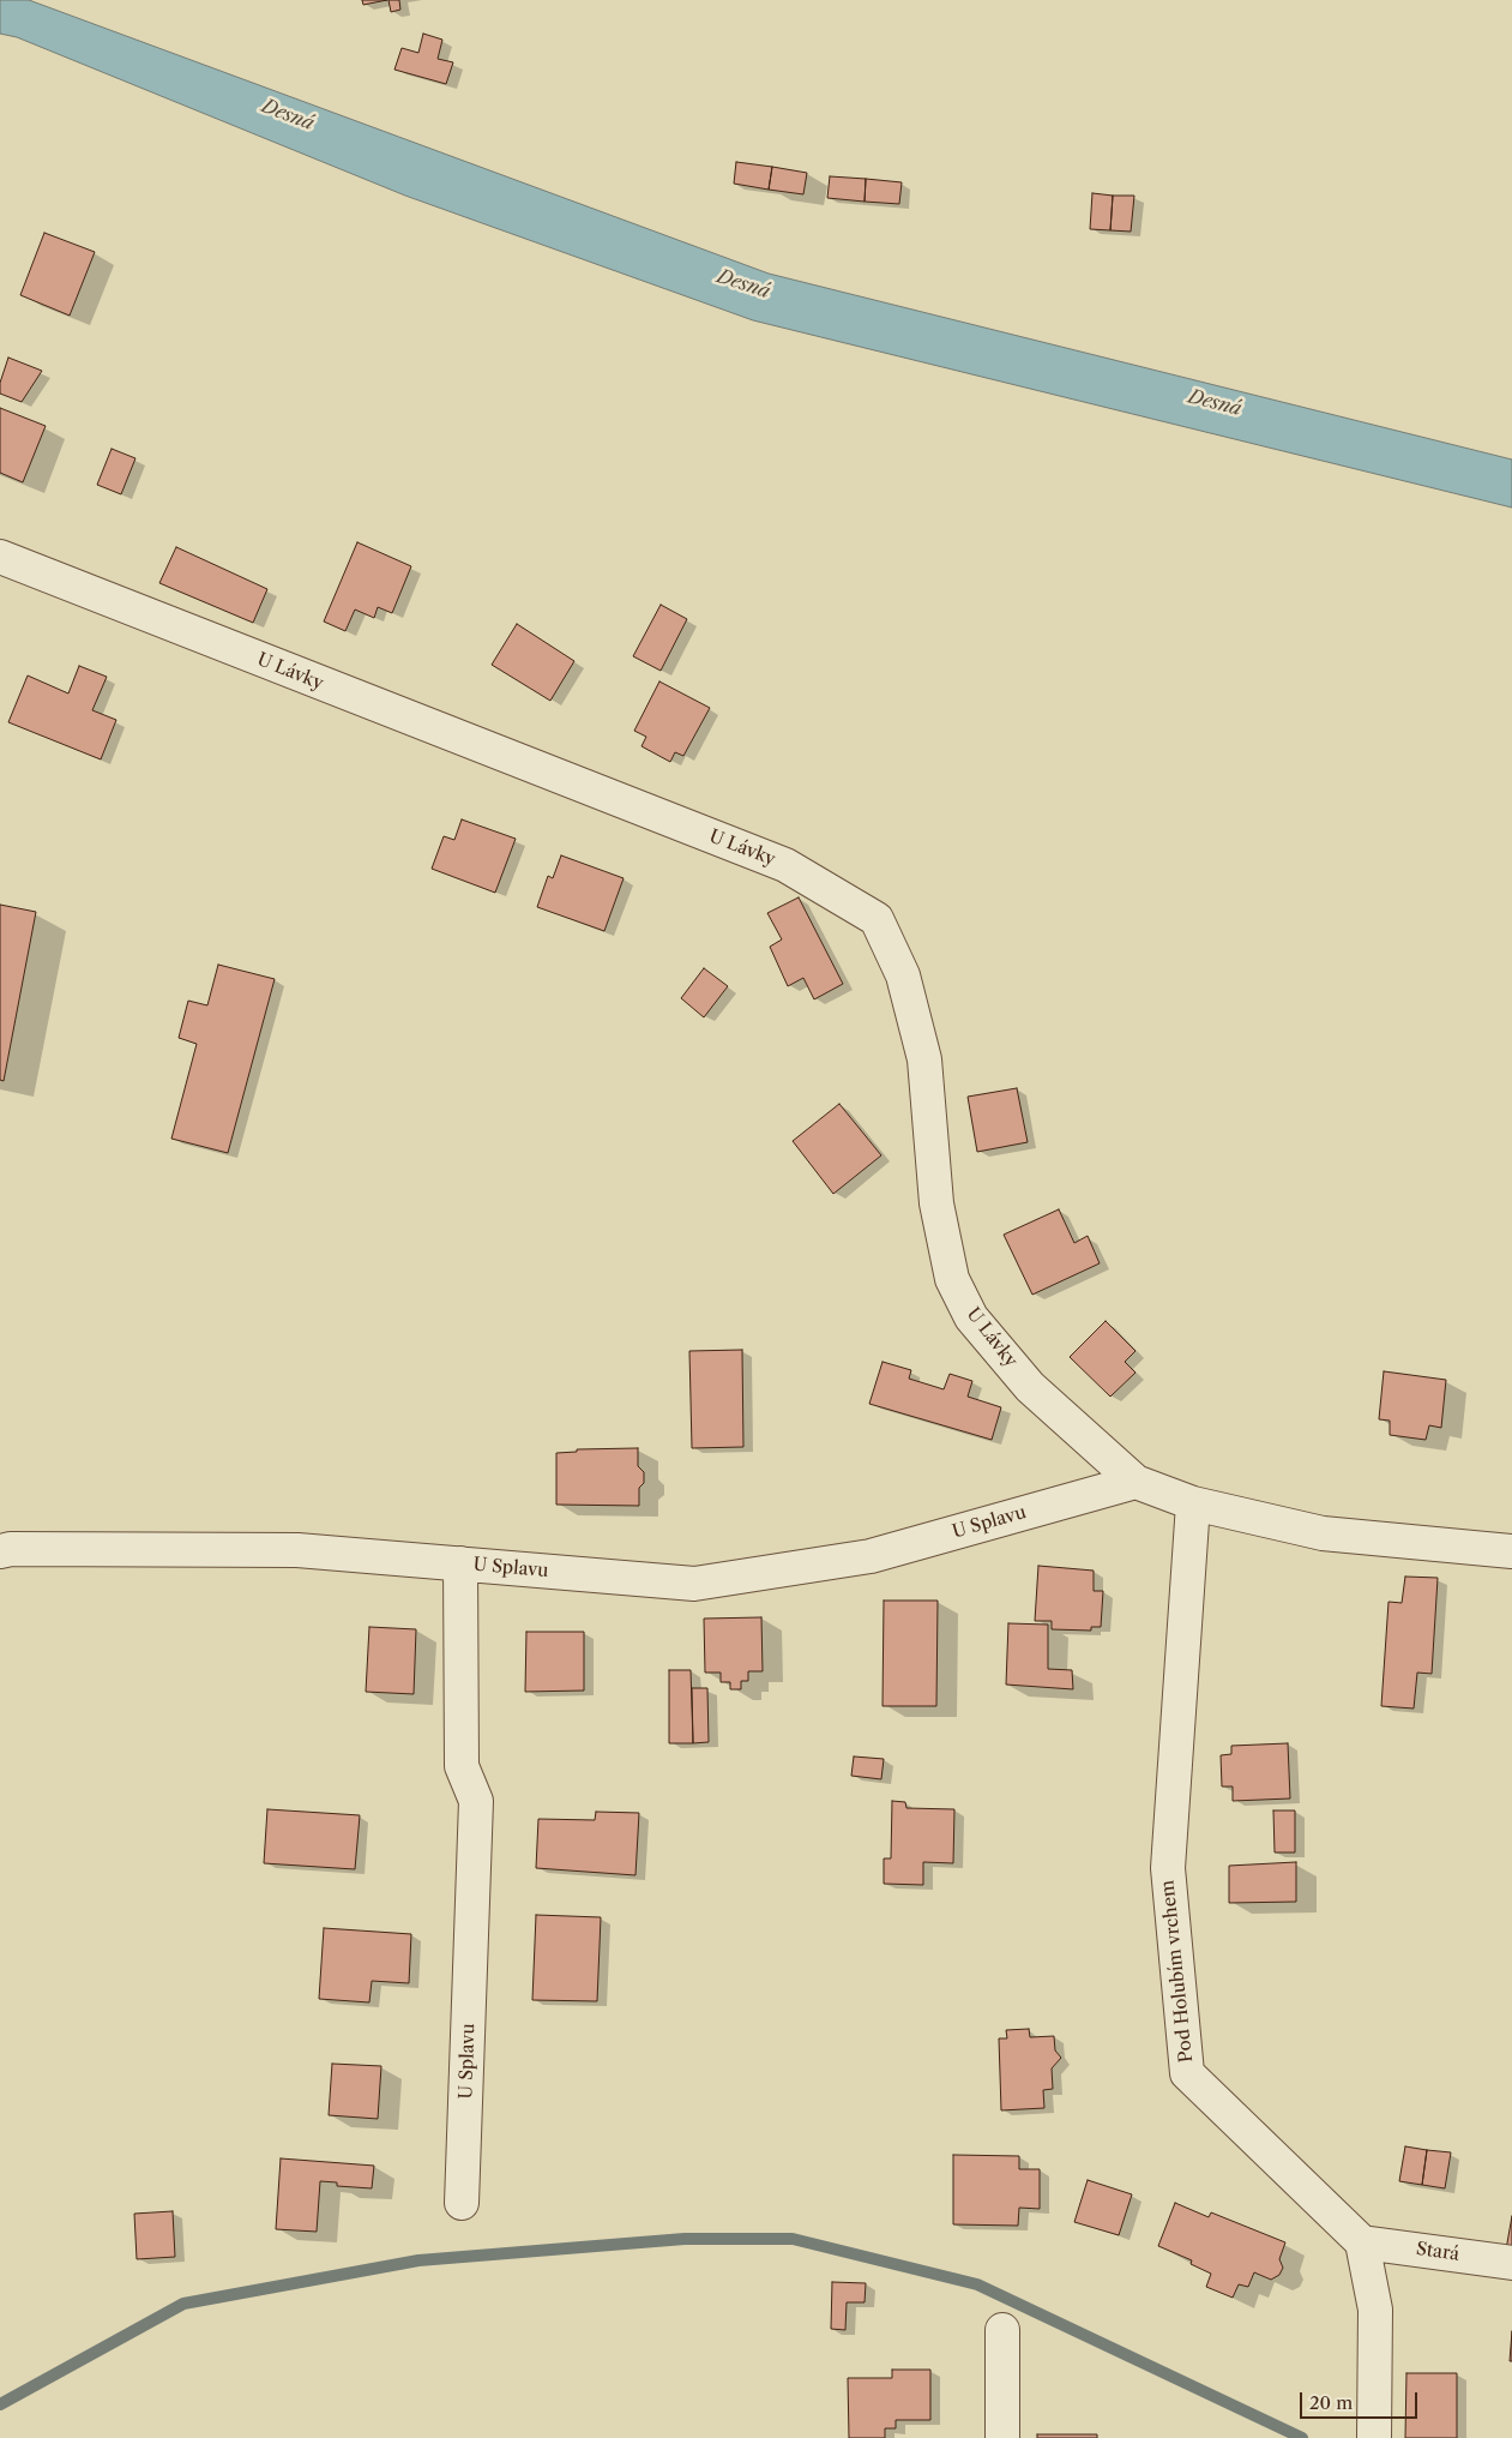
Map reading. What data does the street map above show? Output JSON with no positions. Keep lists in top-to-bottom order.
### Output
{
  "streets": {
    "street": [
      "U Lávky",
      "U Splavu",
      "Pod Holubím vrchem",
      "Stará"
    ]
  },
  "crossings": [
    ["U Lávky", "U Splavu"],
    ["Pod Holubím vrchem", "Stará"]
  ],
  "water": ["Desná"],
  "scale_bar": "20 m"
}
